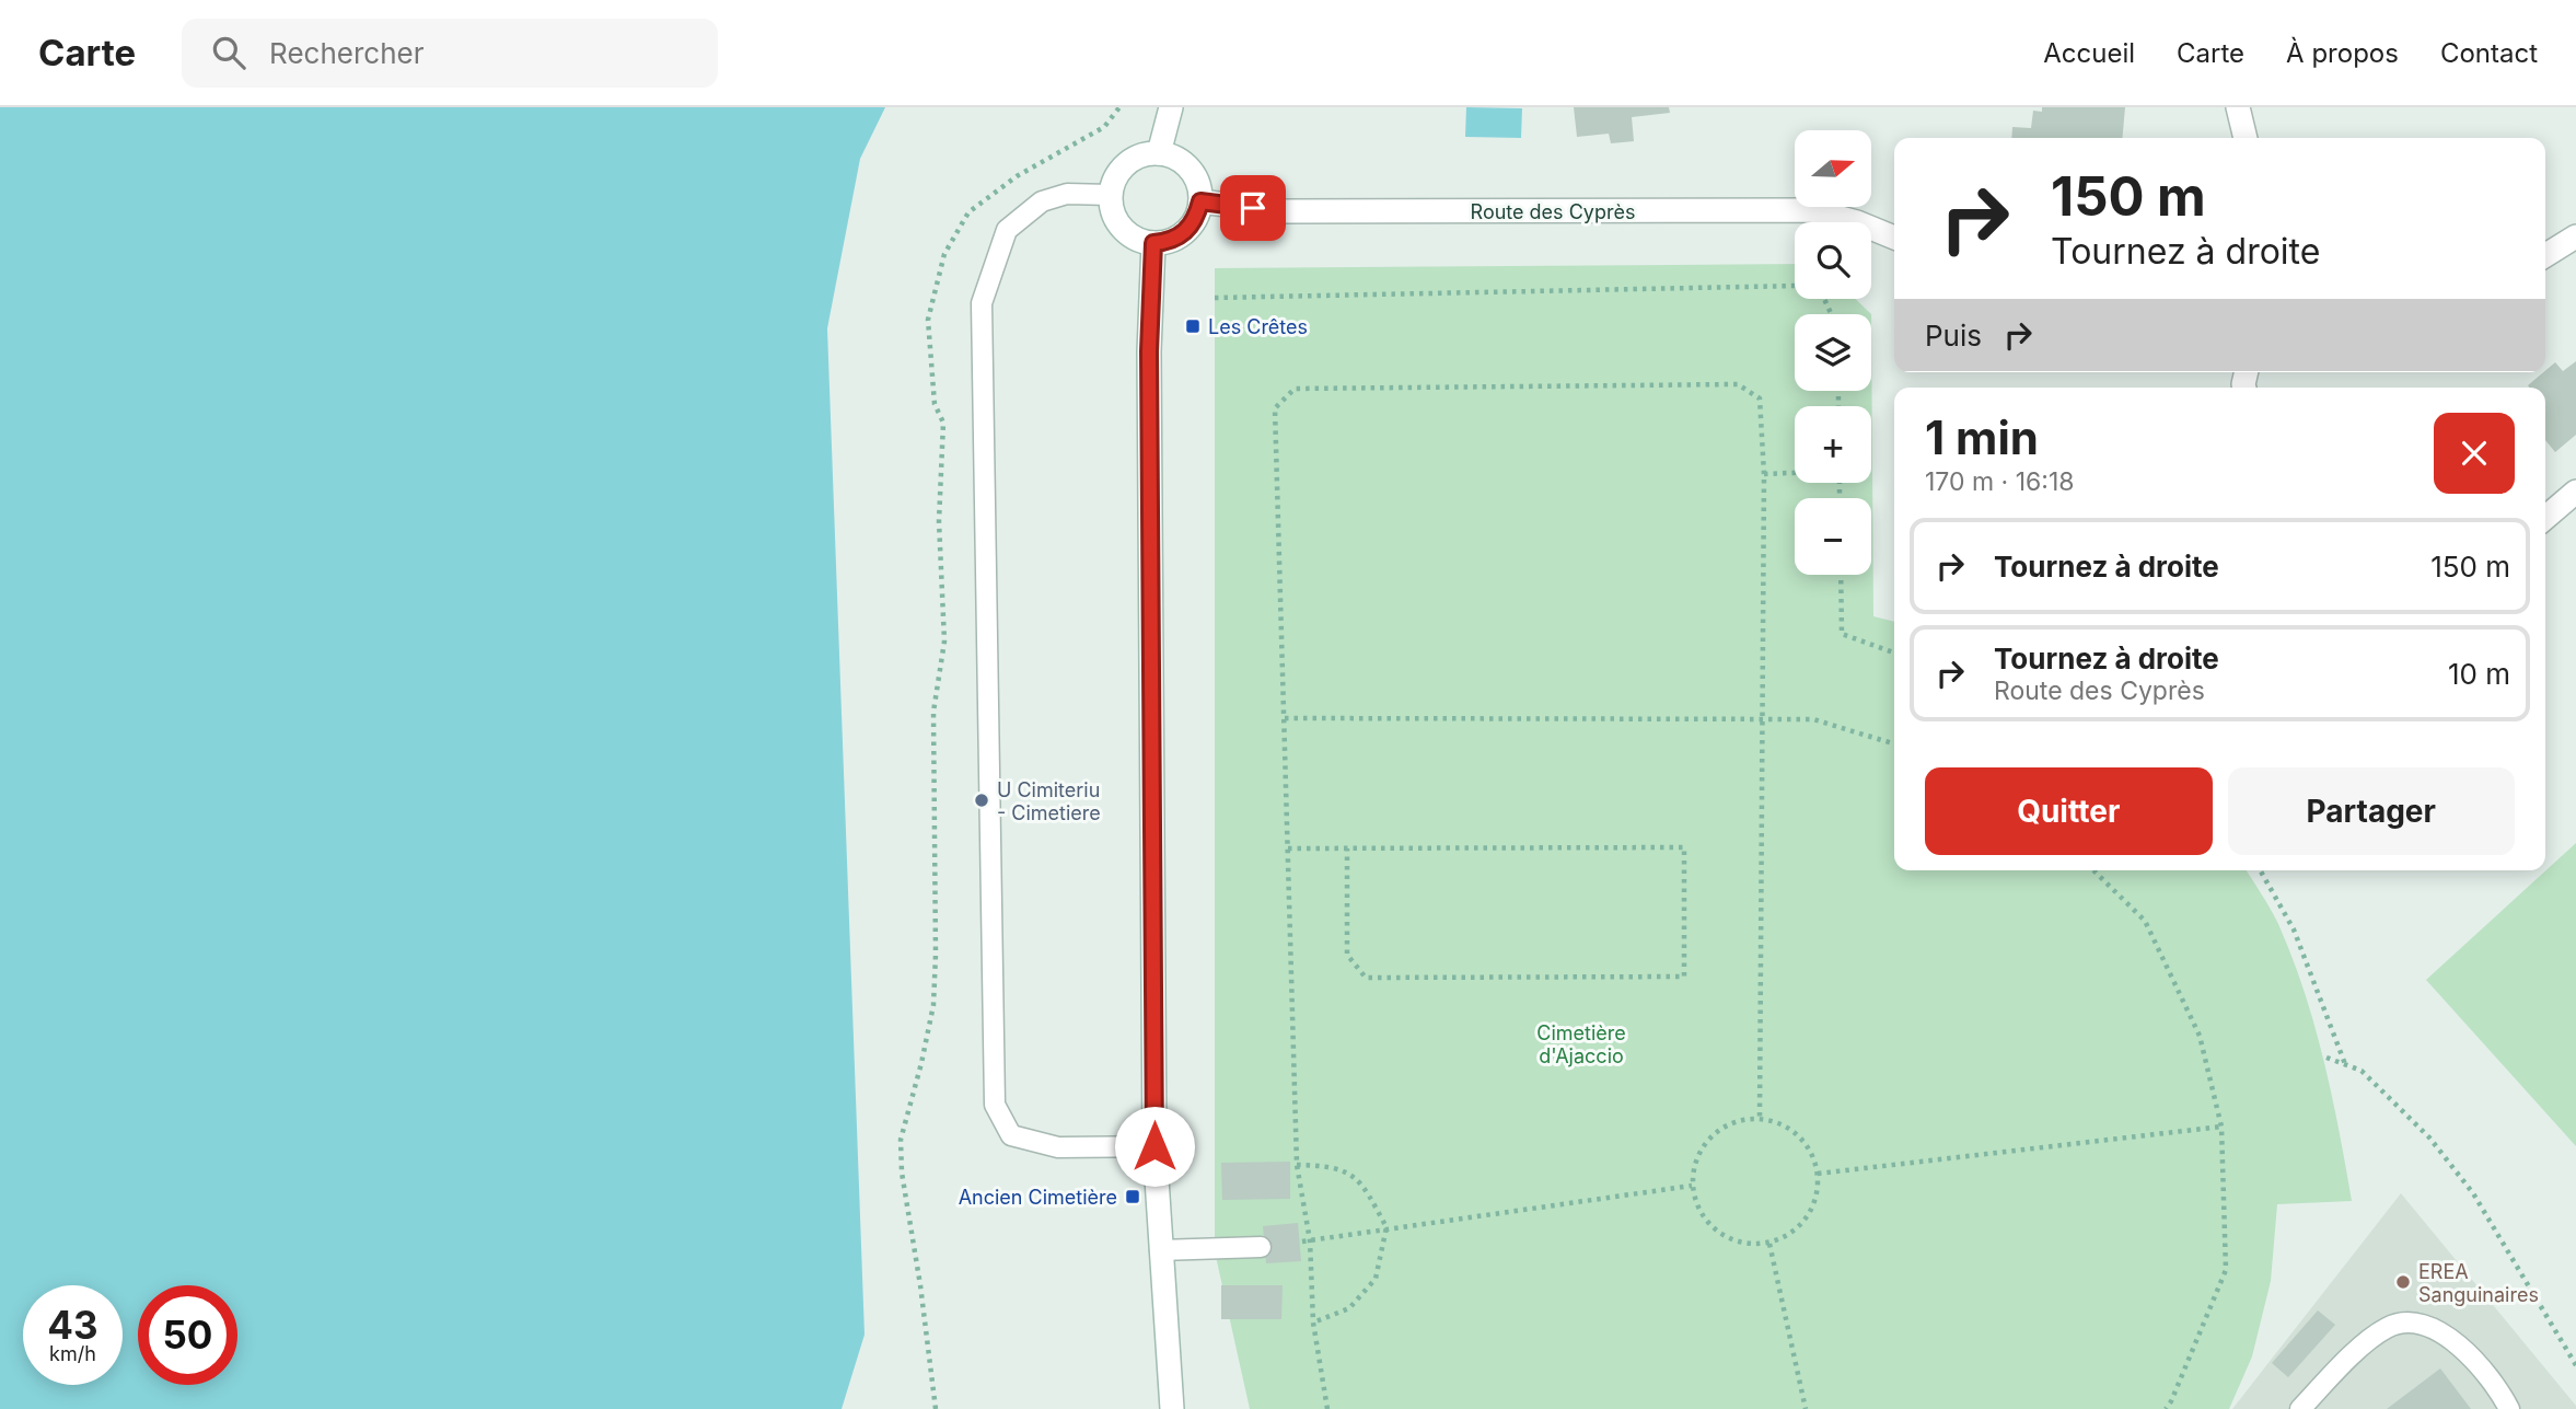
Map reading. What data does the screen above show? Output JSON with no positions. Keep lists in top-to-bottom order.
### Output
{
  "streets": {
    "main road": ["Route des Cyprès"]
  },
  "parks": ["Cimetière d'Ajaccio"],
  "places": {
    "transit": ["Les Crêtes", "Ancien Cimetière"],
    "other": ["U Cimiteriu - Cimetiere", "EREA Sanguinaires"]
  },
  "north": "right",
  "page": {
    "header": "Carte",
    "search": "Rechercher",
    "nav": [
      "Accueil",
      "Carte",
      "À propos",
      "Contact"
    ],
    "map_buttons": ["+", "−"],
    "turn": ["150 m", "Tournez à droite"],
    "then": "Puis",
    "heading": ["1 min", "170 m · 16:18"],
    "list": [
      {
        "name": "Tournez à droite",
        "value": "150 m"
      },
      {
        "name": "Tournez à droite",
        "note": "Route des Cyprès",
        "value": "10 m"
      }
    ],
    "buttons": ["Quitter", "Partager"],
    "speed": "43 km/h",
    "limit": "50"
  }
}
